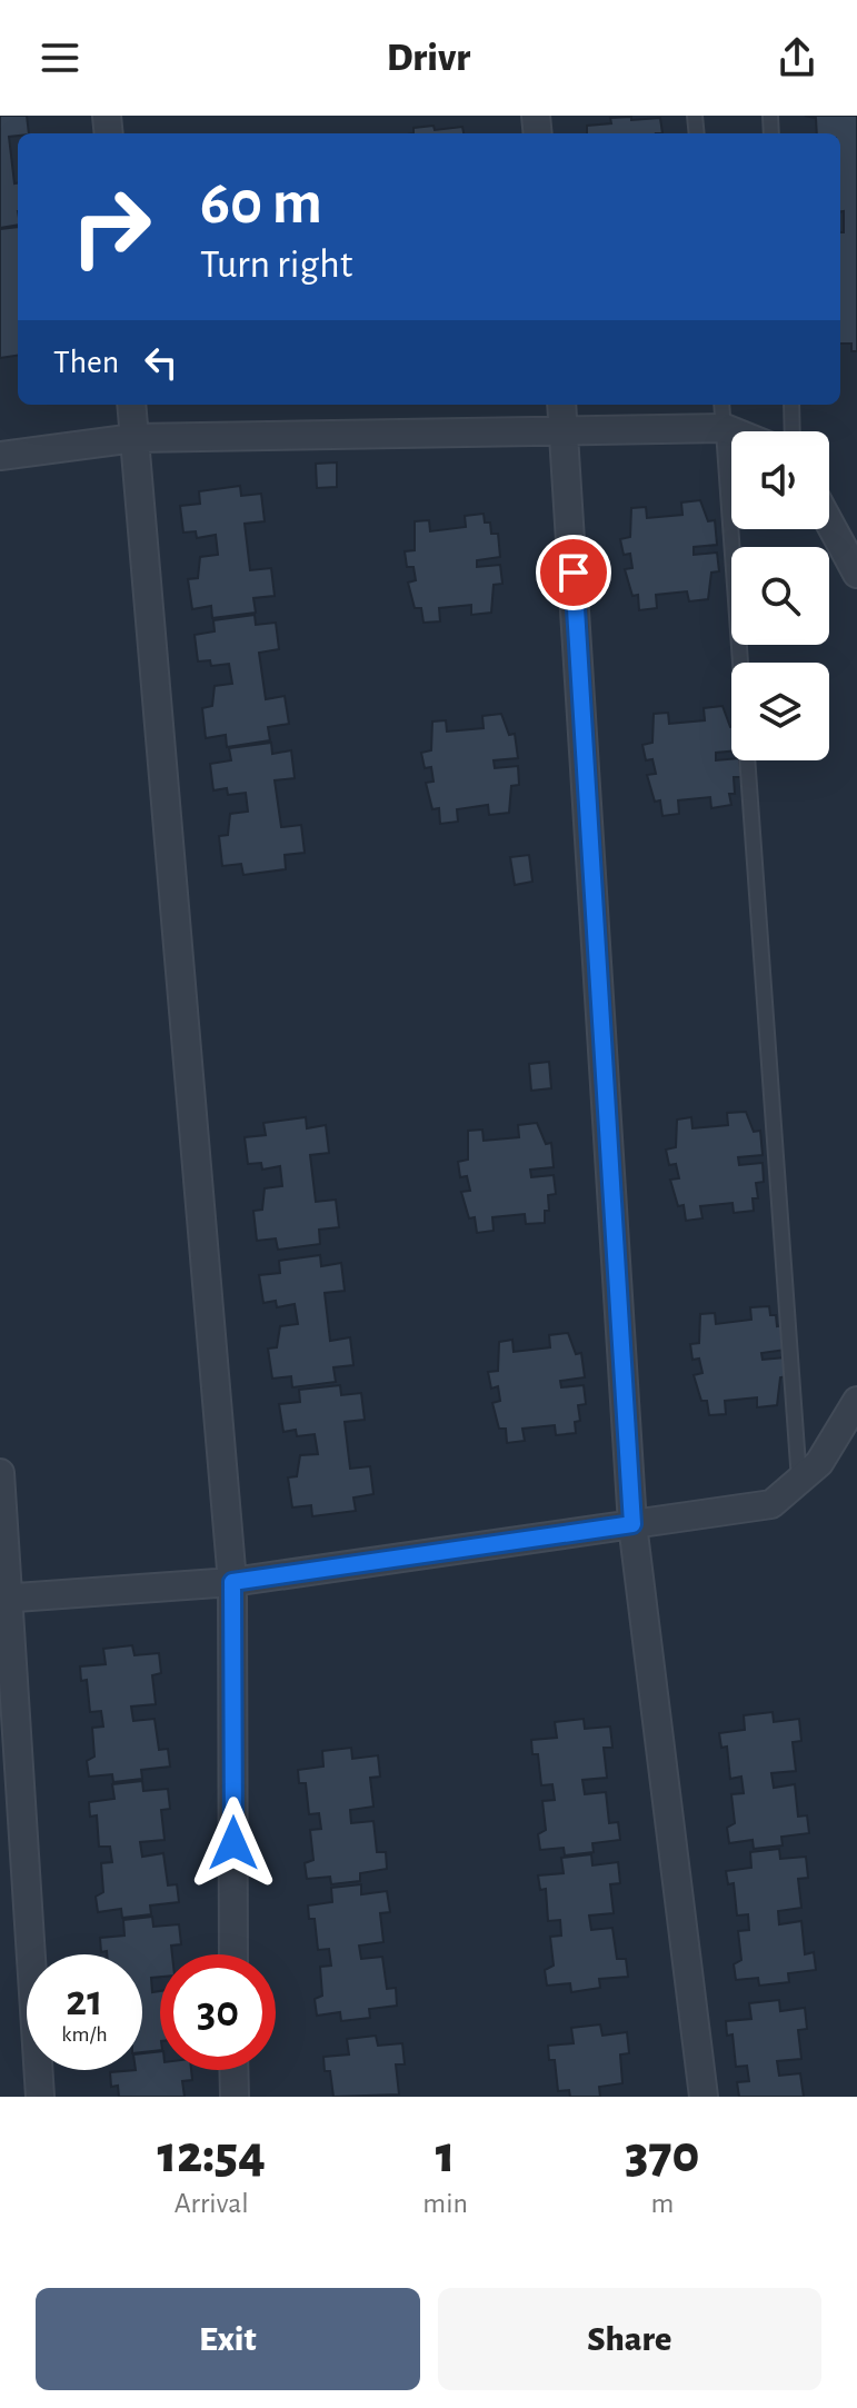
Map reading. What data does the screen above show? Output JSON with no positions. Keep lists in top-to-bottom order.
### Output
{
  "page": {
    "header": "Drivr",
    "turn": ["60 m", "Turn right"],
    "then": "Then",
    "speed": "21 km/h",
    "limit": "30",
    "eta": [
      "12:54",
      "Arrival",
      "1",
      "min",
      "370",
      "m"
    ],
    "buttons": ["Exit", "Share"]
  }
}
